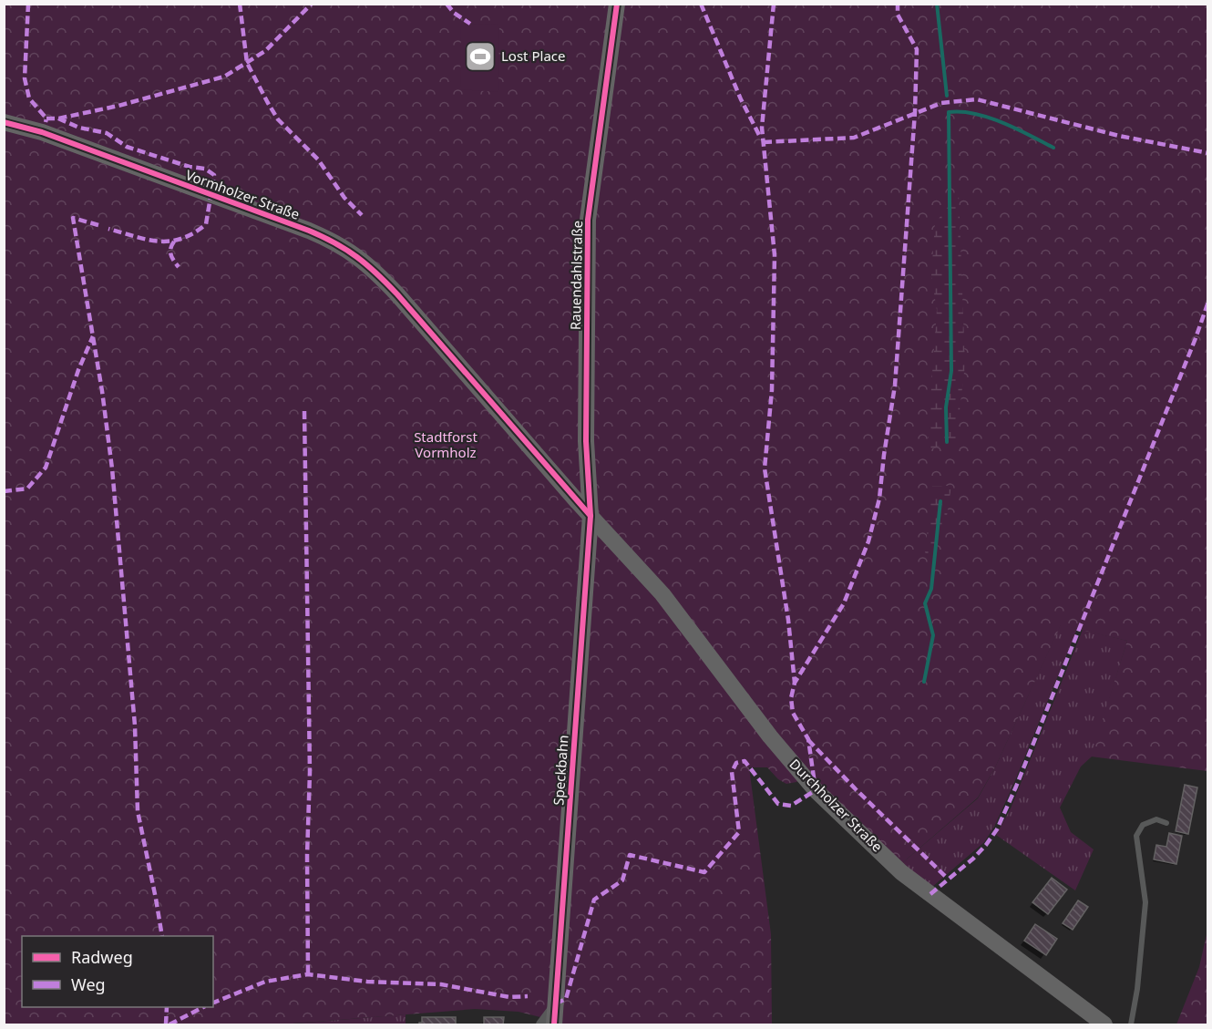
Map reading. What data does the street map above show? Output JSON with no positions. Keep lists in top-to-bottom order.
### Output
{
  "streets": {
    "main road": [
      "Vormholzer Straße",
      "Rauendahlstraße",
      "Speckbahn",
      "Durchholzer Straße"
    ]
  },
  "crossings": [
    ["Vormholzer Straße", "Rauendahlstraße"],
    ["Vormholzer Straße", "Speckbahn"],
    ["Vormholzer Straße", "Durchholzer Straße"],
    ["Rauendahlstraße", "Speckbahn"],
    ["Rauendahlstraße", "Durchholzer Straße"],
    ["Speckbahn", "Durchholzer Straße"]
  ],
  "parks": ["Stadtforst Vormholz"],
  "places": {
    "sports": ["Lost Place"]
  },
  "legend": ["Radweg", "Weg"]
}
